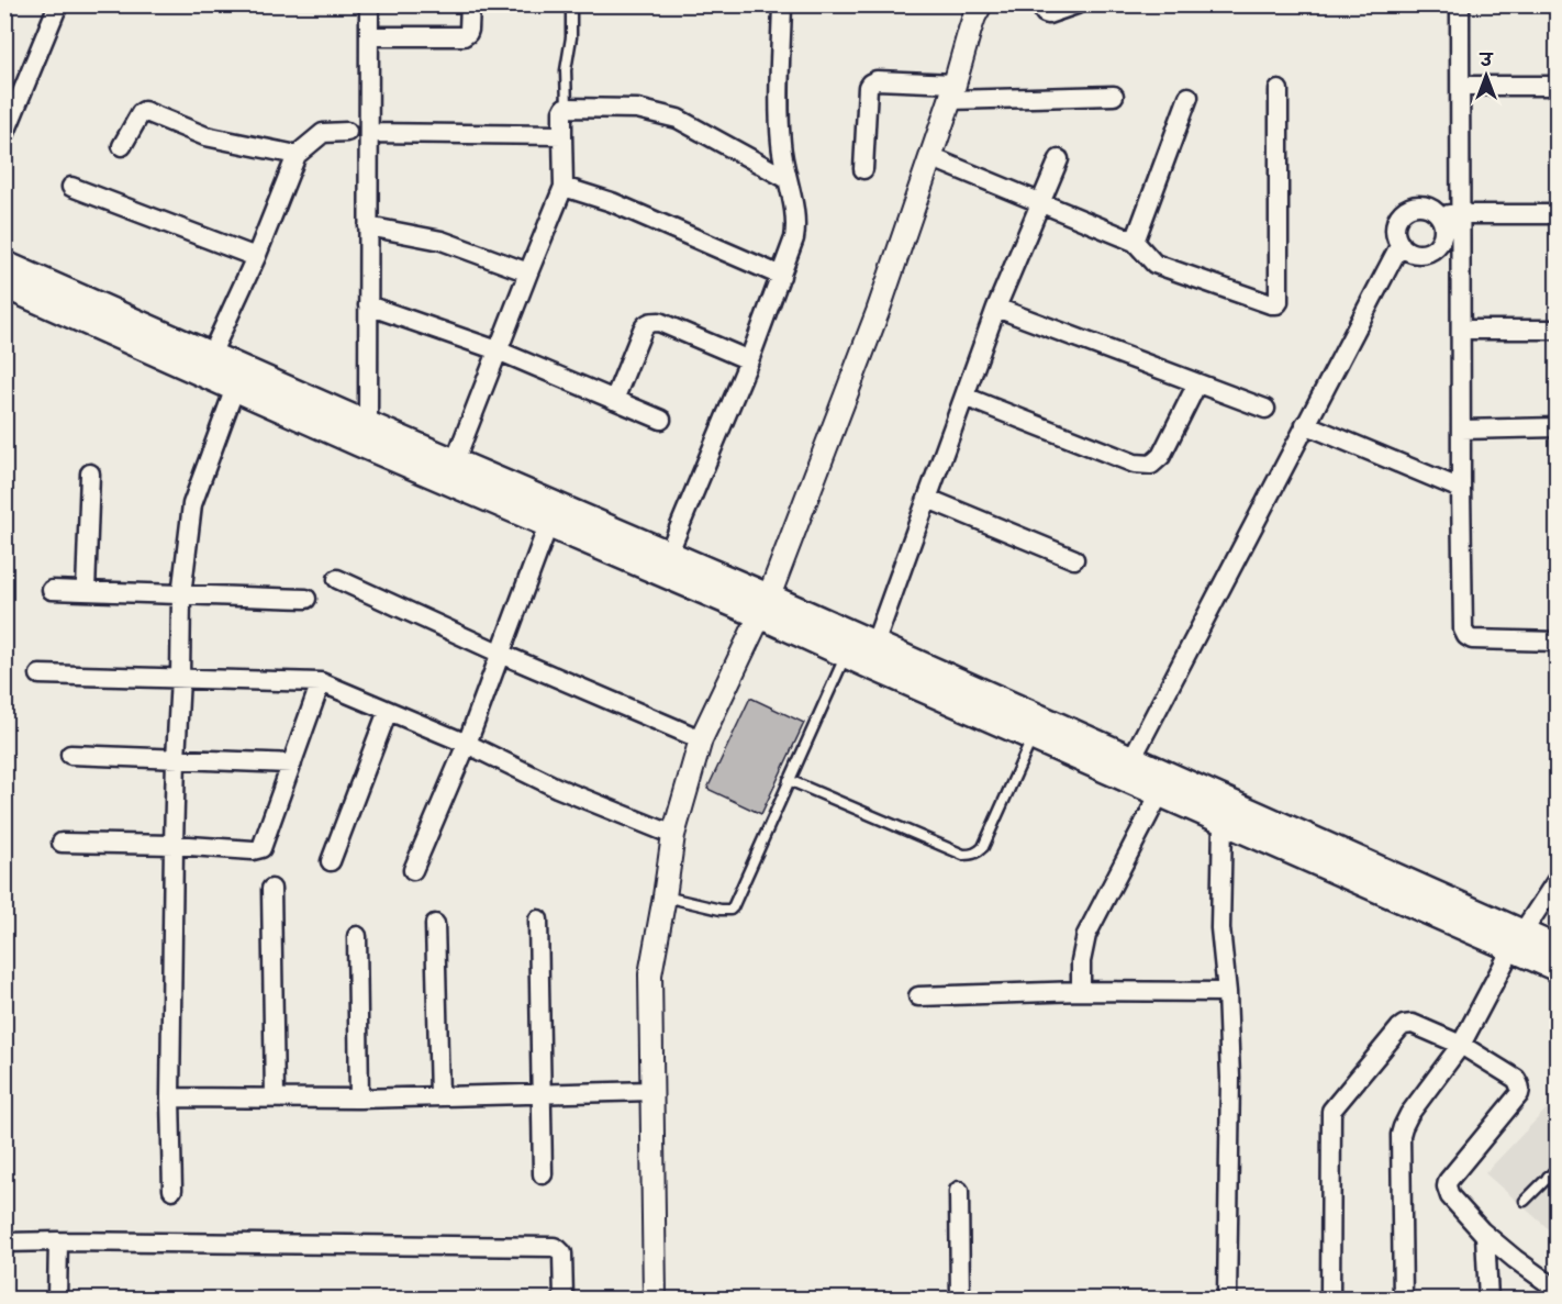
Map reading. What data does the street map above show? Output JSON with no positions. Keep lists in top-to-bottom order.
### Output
{
  "north": "top"
}
